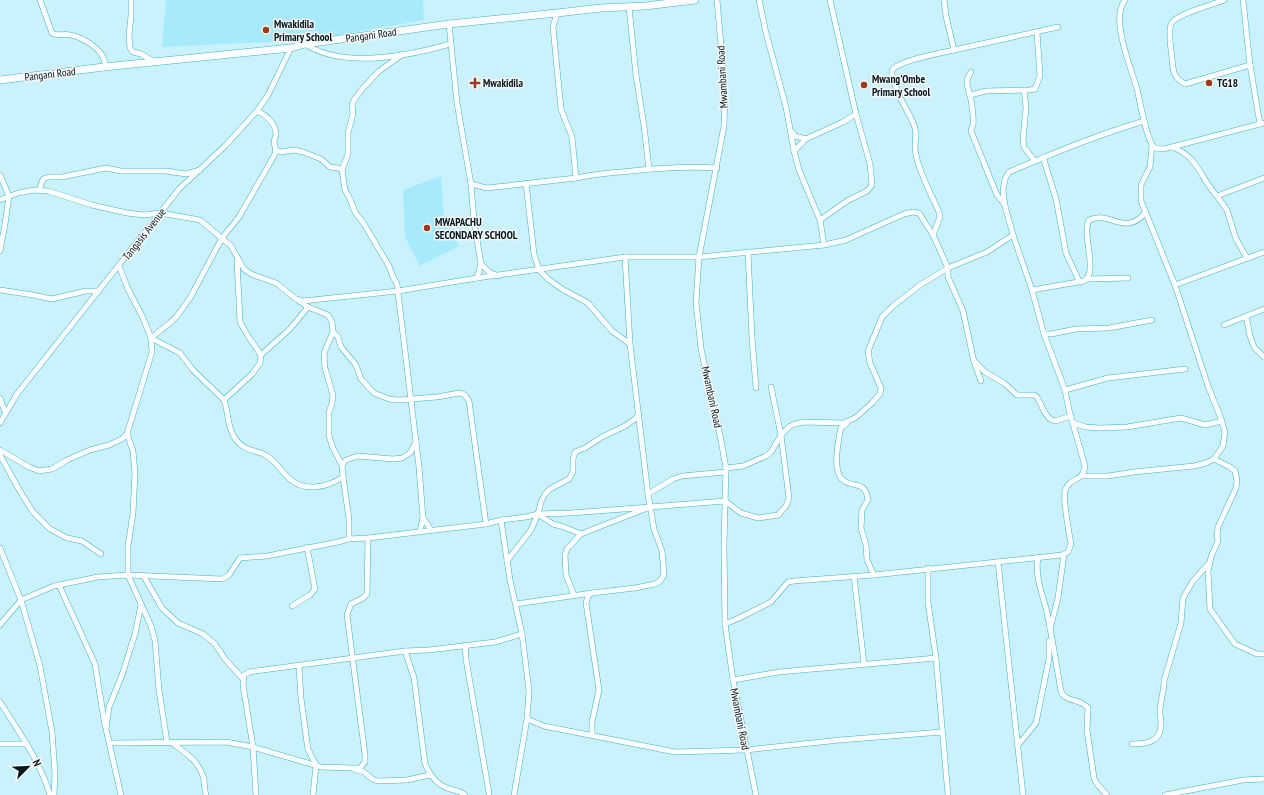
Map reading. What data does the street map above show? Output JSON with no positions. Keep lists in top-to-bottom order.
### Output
{
  "streets": {
    "main road": ["Pangani Road"],
    "street": ["Mwambani Road", "Tangasis Avenue"]
  },
  "crossings": [
    ["Pangani Road", "Tangasis Avenue"]
  ],
  "places": {
    "other": [
      "Mwakidila Primary School",
      "TG18",
      "Mwang'Ombe Primary School",
      "MWAPACHU SECONDARY SCHOOL"
    ],
    "health": ["Mwakidila"]
  },
  "north": "top right"
}
